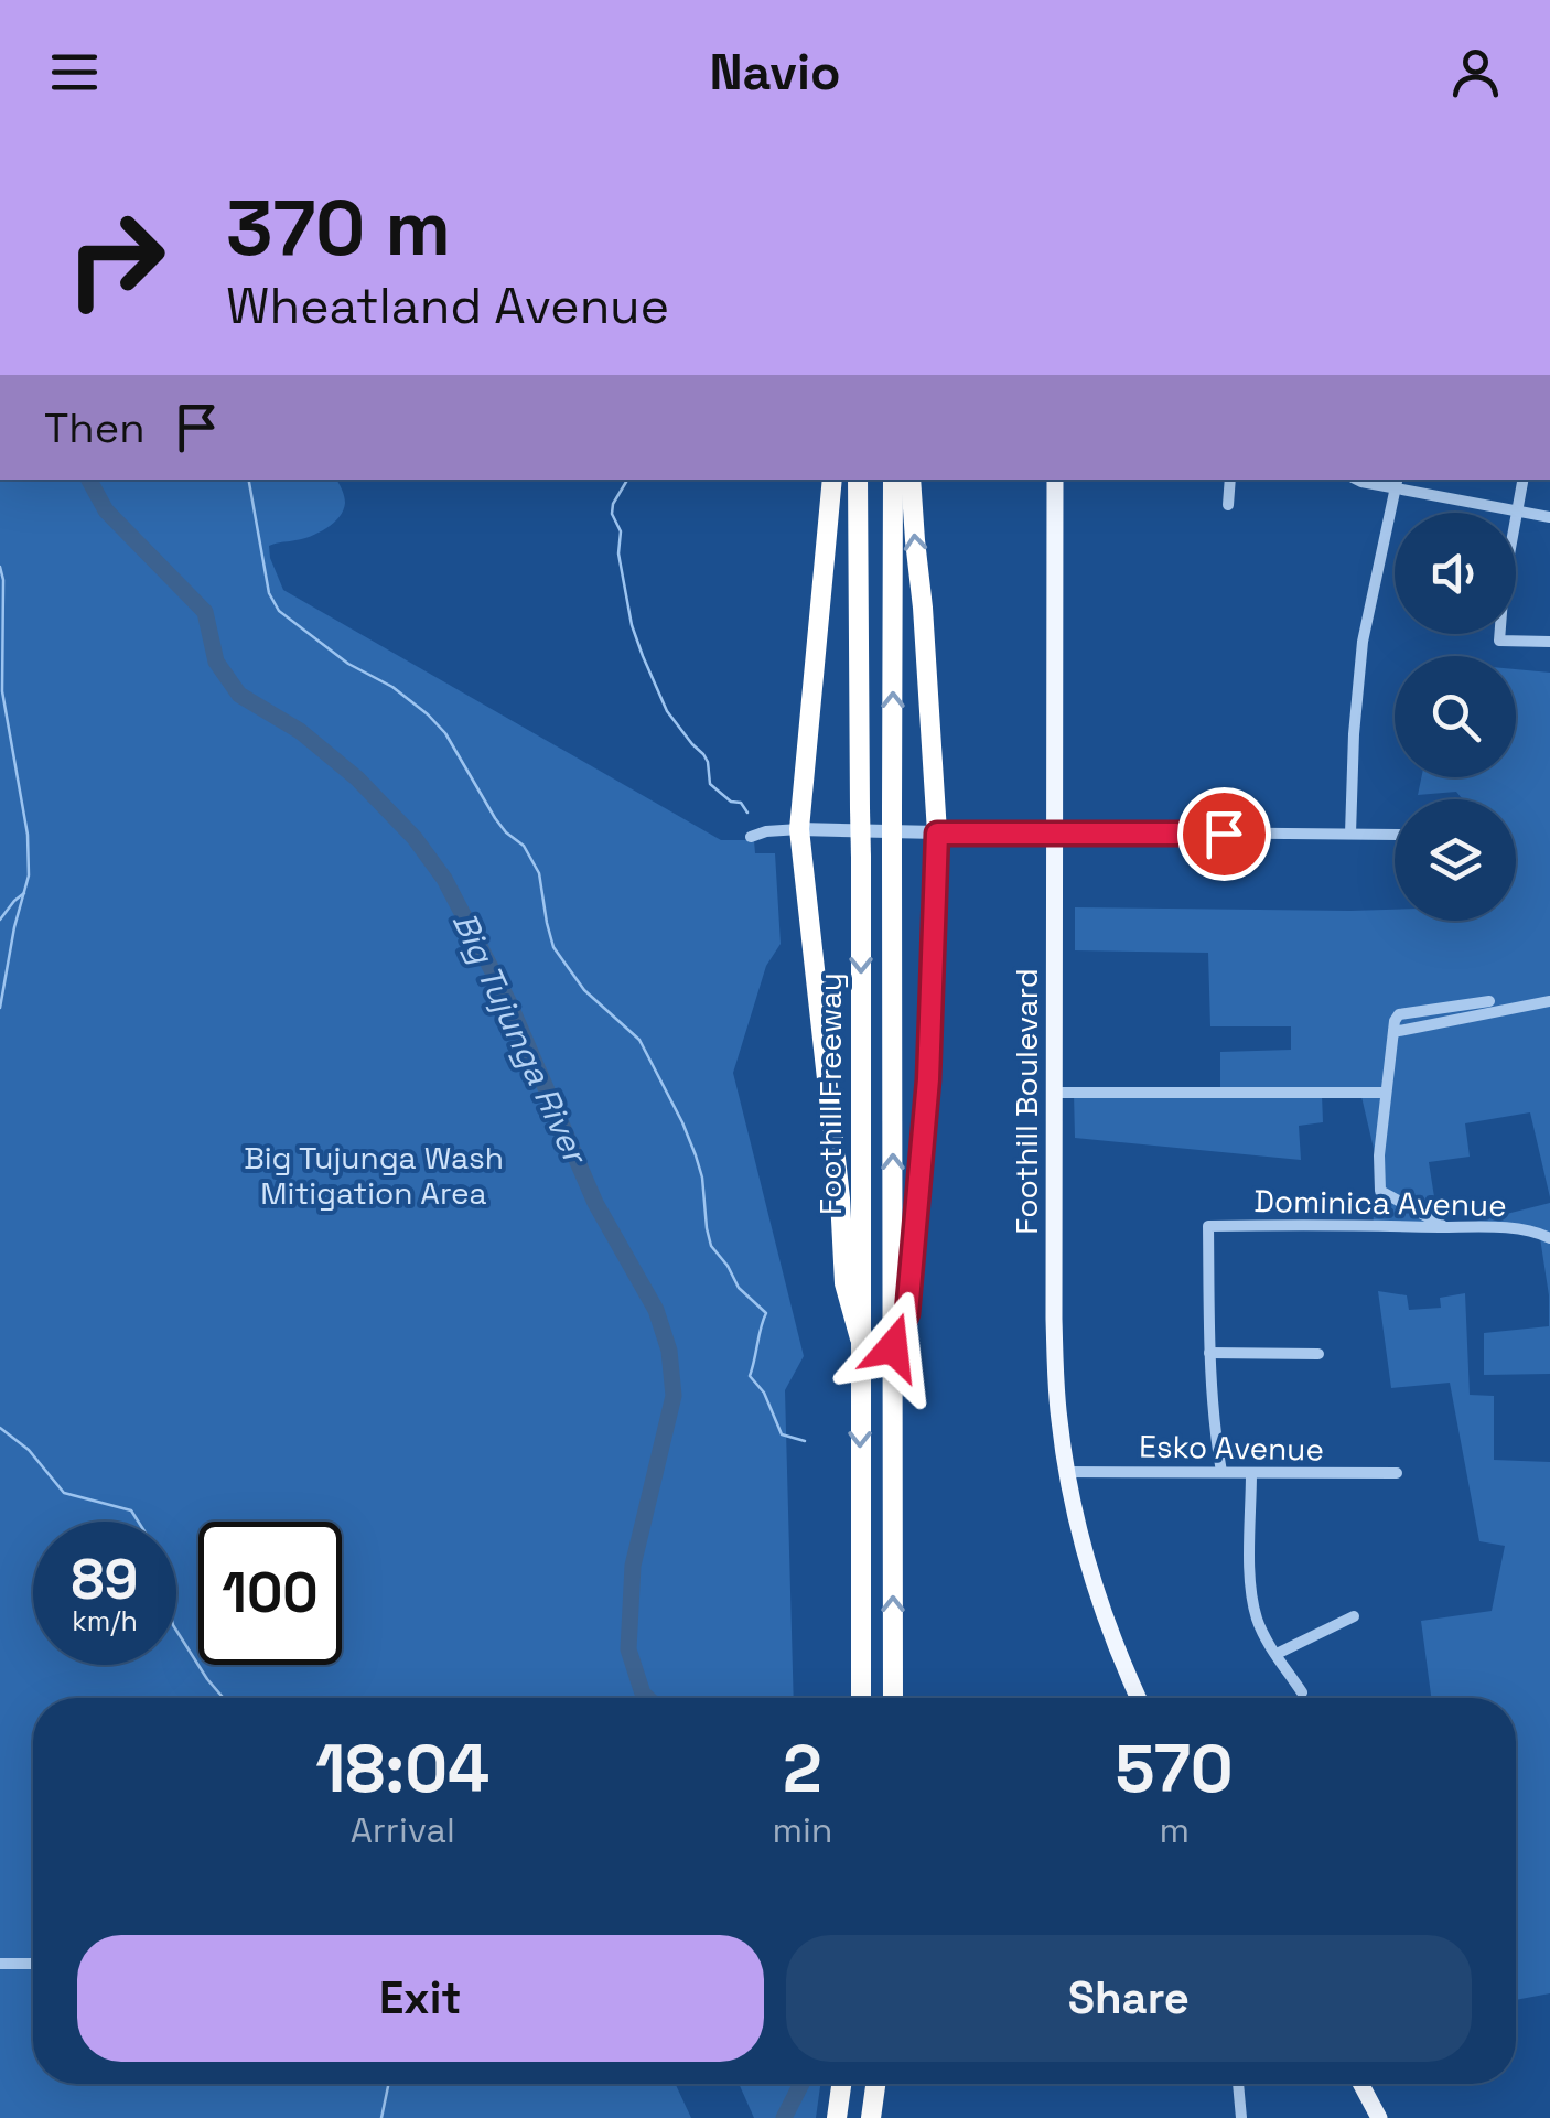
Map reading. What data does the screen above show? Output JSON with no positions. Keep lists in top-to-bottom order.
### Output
{
  "streets": {
    "highway": ["Foothill Freeway"],
    "main road": ["Foothill Boulevard"],
    "street": ["Dominica Avenue", "Esko Avenue"]
  },
  "crossings": [
    ["Foothill Boulevard", "Esko Avenue"]
  ],
  "water": ["Big Tujunga River"],
  "parks": ["Big Tujunga Wash Mitigation Area"],
  "page": {
    "header": "Navio",
    "turn": ["370 m", "Wheatland Avenue"],
    "then": "Then",
    "speed": "89 km/h",
    "limit": "100",
    "eta": [
      "18:04",
      "Arrival",
      "2",
      "min",
      "570",
      "m"
    ],
    "buttons": ["Exit", "Share"]
  }
}
